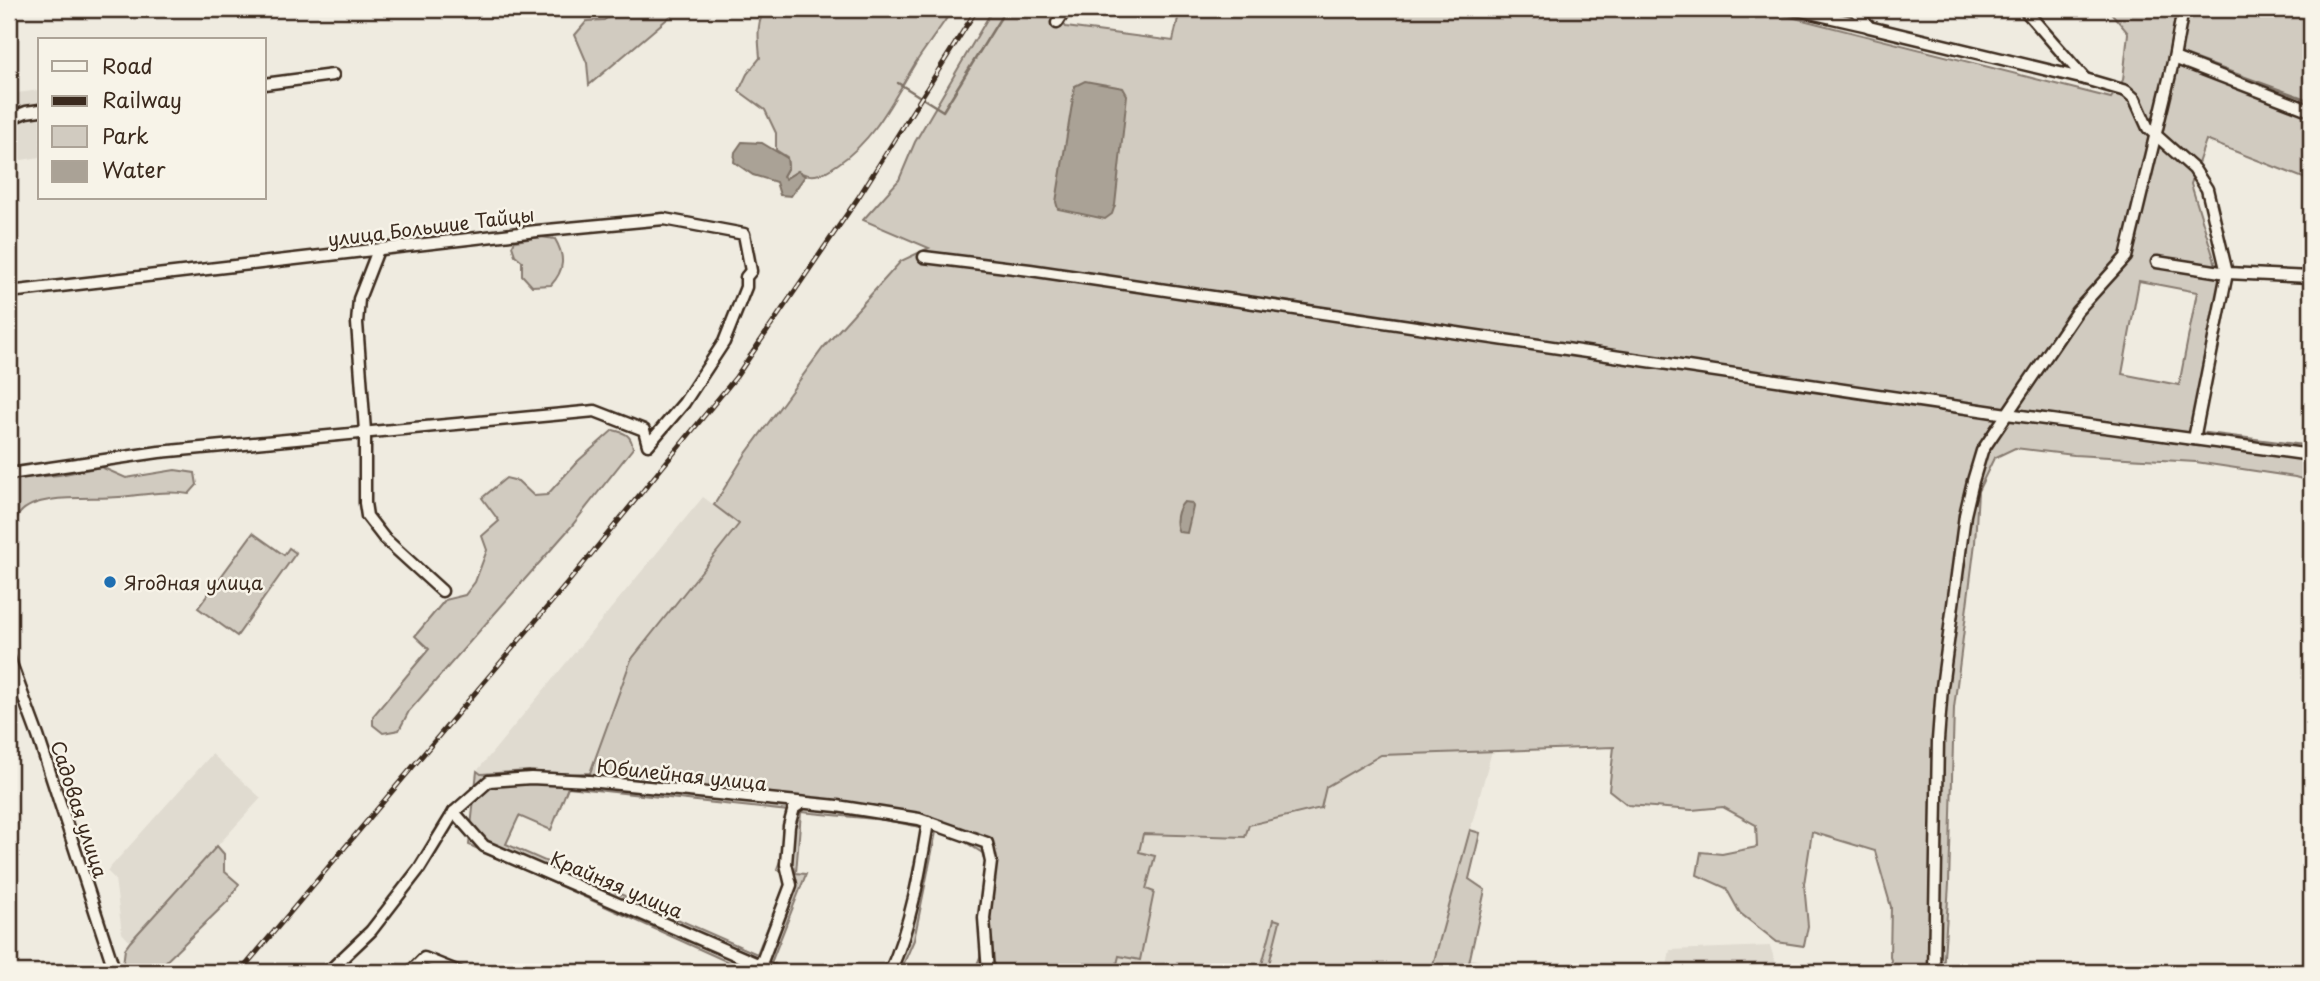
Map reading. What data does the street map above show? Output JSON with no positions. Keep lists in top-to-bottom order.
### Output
{
  "streets": {
    "street": [
      "улица Большие Тайцы",
      "Юбилейная улица",
      "Садовая улица",
      "Крайняя улица"
    ]
  },
  "crossings": [
    ["Юбилейная улица", "Крайняя улица"]
  ],
  "places": ["Ягодная улица"],
  "legend": [
    "Road",
    "Railway",
    "Park",
    "Water"
  ]
}
